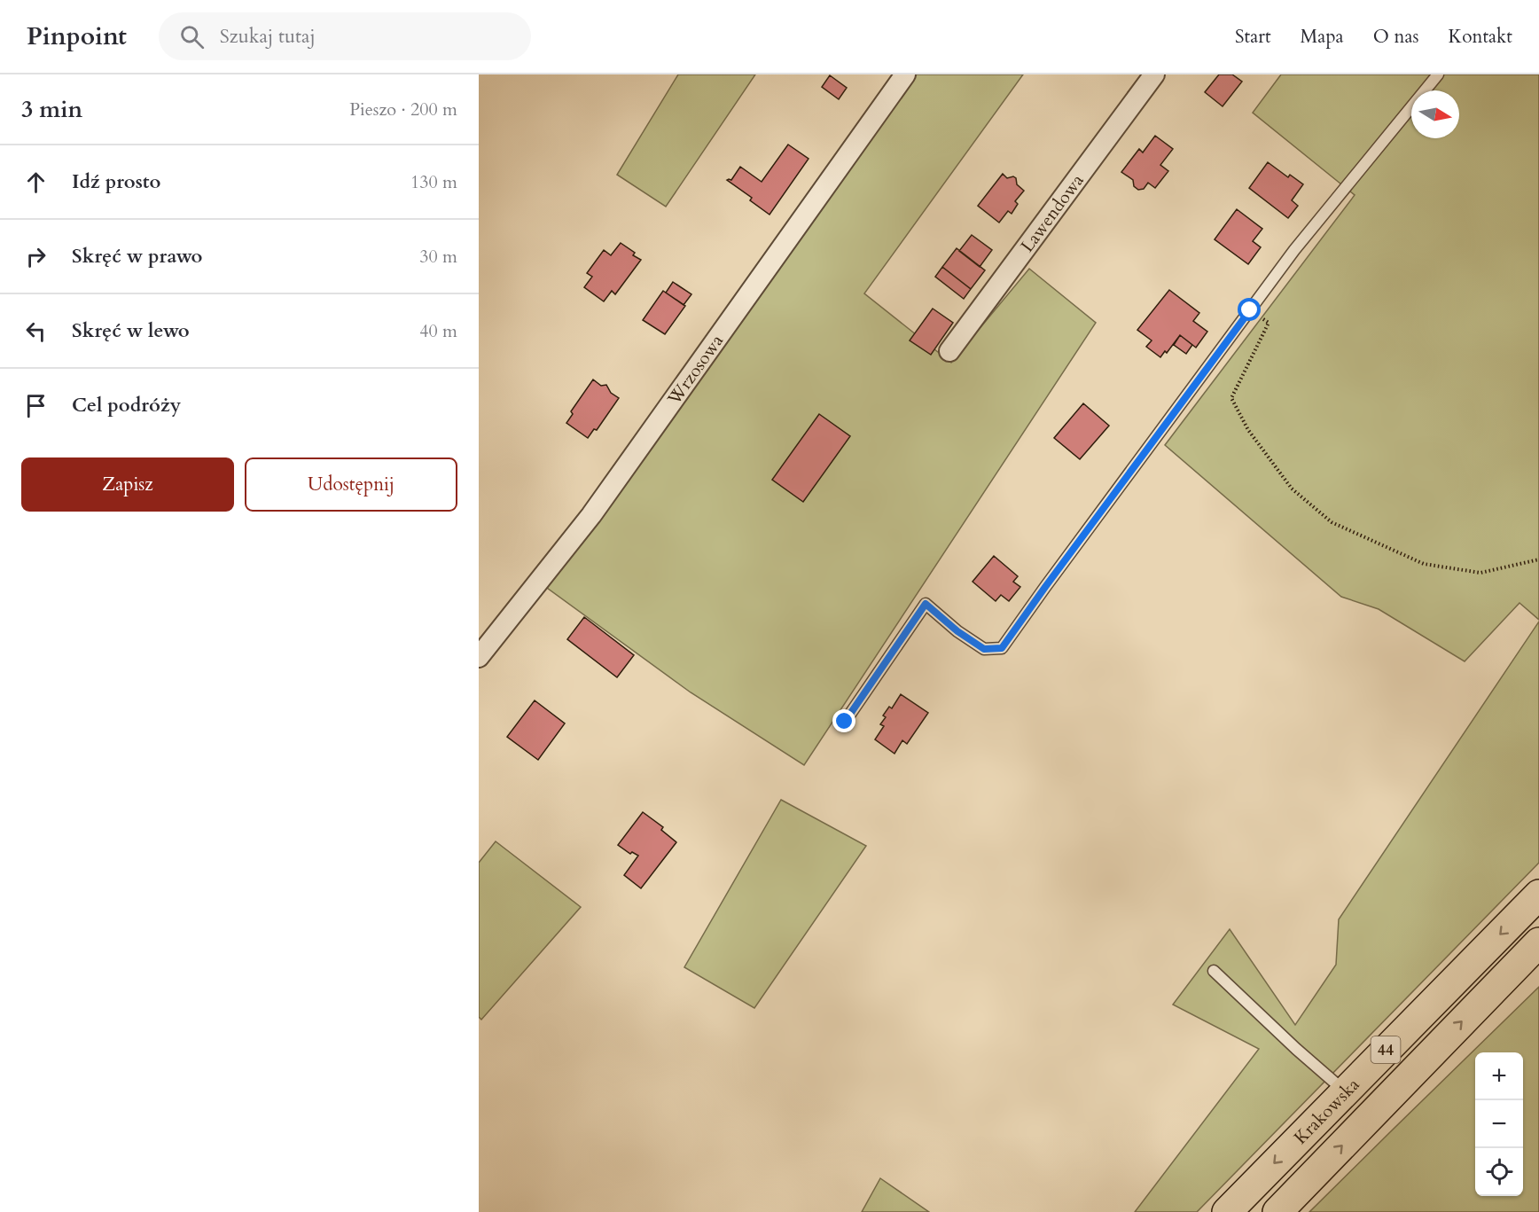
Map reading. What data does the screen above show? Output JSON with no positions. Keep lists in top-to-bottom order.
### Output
{
  "streets": {
    "main road": ["44", "Krakowska"],
    "street": ["Lawendowa", "Wrzosowa"]
  },
  "north": "right",
  "page": {
    "header": "Pinpoint",
    "search": "Szukaj tutaj",
    "nav": [
      "Start",
      "Mapa",
      "O nas",
      "Kontakt"
    ],
    "heading": ["3 min", "Pieszo · 200 m"],
    "list": [
      ["Idź prosto", "130 m"],
      ["Skręć w prawo", "30 m"],
      ["Skręć w lewo", "40 m"],
      "Cel podróży"
    ],
    "buttons": ["Zapisz", "Udostępnij"],
    "map_buttons": ["+", "−"]
  }
}
